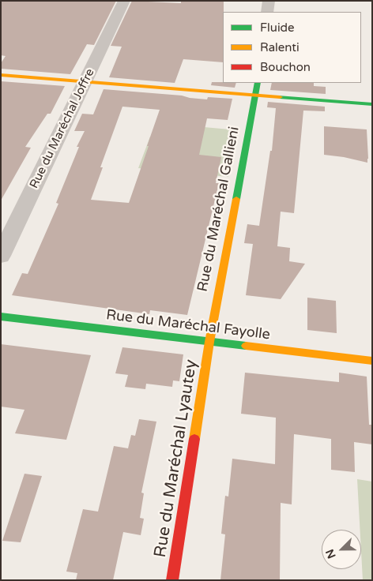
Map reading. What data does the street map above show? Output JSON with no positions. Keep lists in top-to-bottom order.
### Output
{
  "streets": {
    "street": [
      "Rue du Maréchal Joffre",
      "Rue du Maréchal Gallieni",
      "Rue du Maréchal Fayolle",
      "Rue du Maréchal Lyautey"
    ]
  },
  "crossings": [
    ["Rue du Maréchal Gallieni", "Rue du Maréchal Fayolle"],
    ["Rue du Maréchal Gallieni", "Rue du Maréchal Lyautey"],
    ["Rue du Maréchal Fayolle", "Rue du Maréchal Lyautey"]
  ],
  "legend": ["Fluide", "Ralenti", "Bouchon"],
  "north": "bottom left"
}
